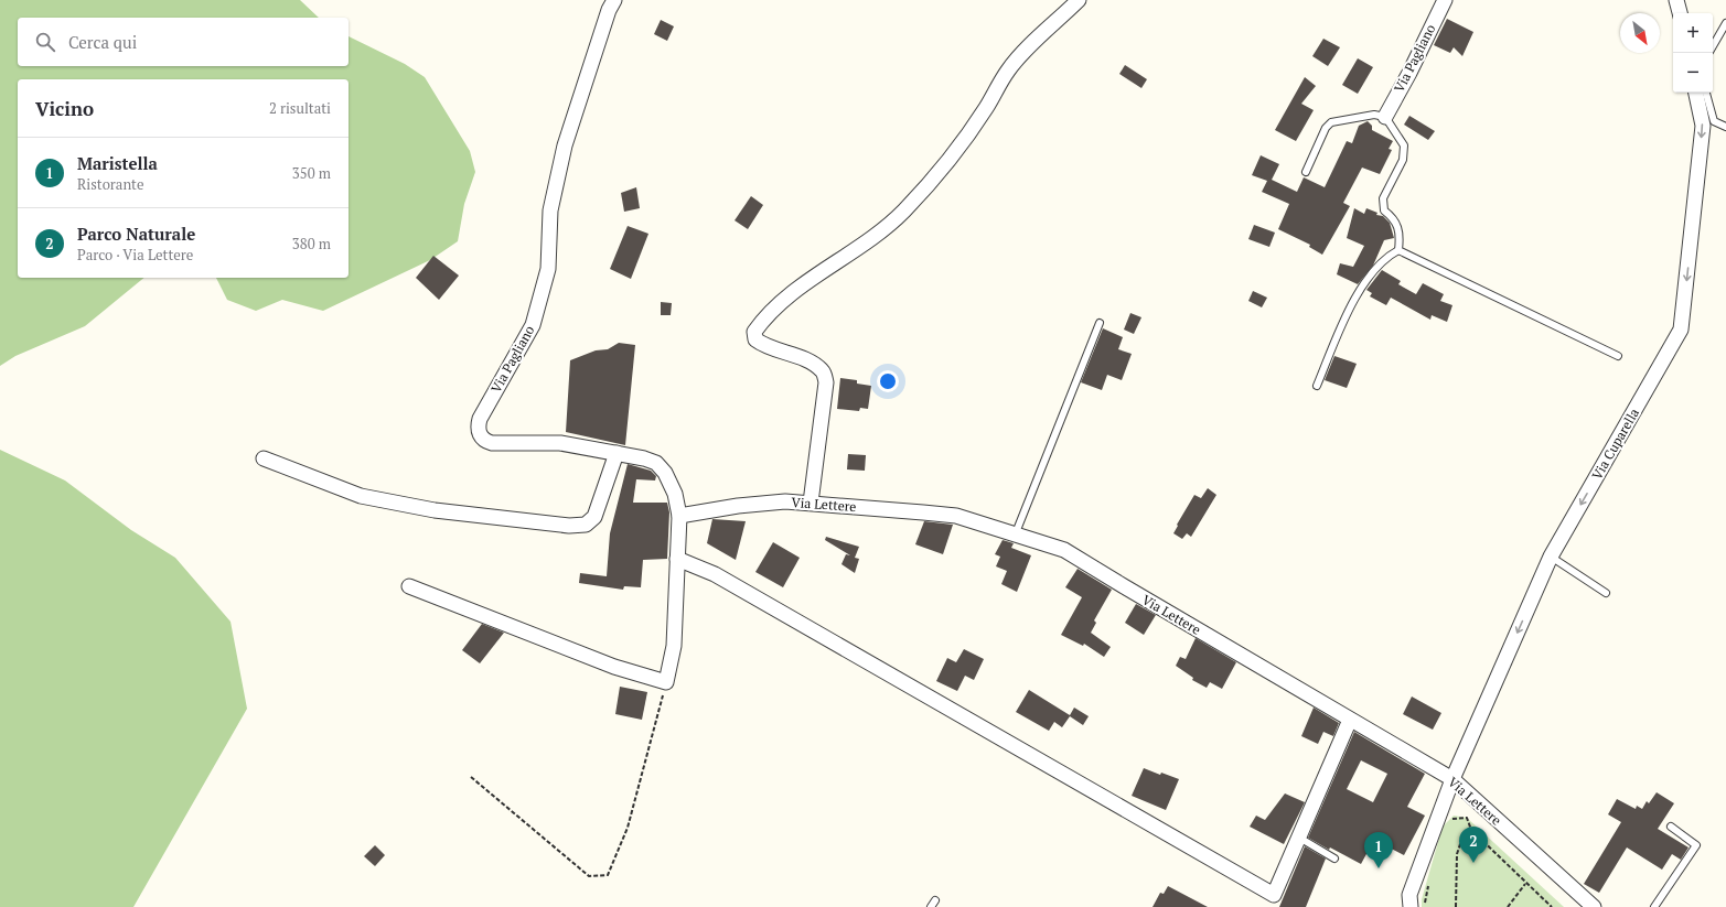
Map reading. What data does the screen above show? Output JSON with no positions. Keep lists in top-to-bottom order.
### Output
{
  "streets": {
    "street": ["Via Pagliano", "Via Cuparella", "Via Lettere"]
  },
  "crossings": [
    ["Via Pagliano", "Via Lettere"],
    ["Via Cuparella", "Via Lettere"]
  ],
  "one_way": ["Via Cuparella"],
  "north": "bottom right",
  "page": {
    "map_buttons": ["+", "−"],
    "search": "Cerca qui",
    "heading": ["Vicino", "2 risultati"],
    "list": [
      {
        "mark": "1",
        "name": "Maristella",
        "note": "Ristorante",
        "value": "350 m"
      },
      {
        "mark": "2",
        "name": "Parco Naturale",
        "note": "Parco · Via Lettere",
        "value": "380 m"
      }
    ],
    "pins": ["2", "1"]
  }
}
